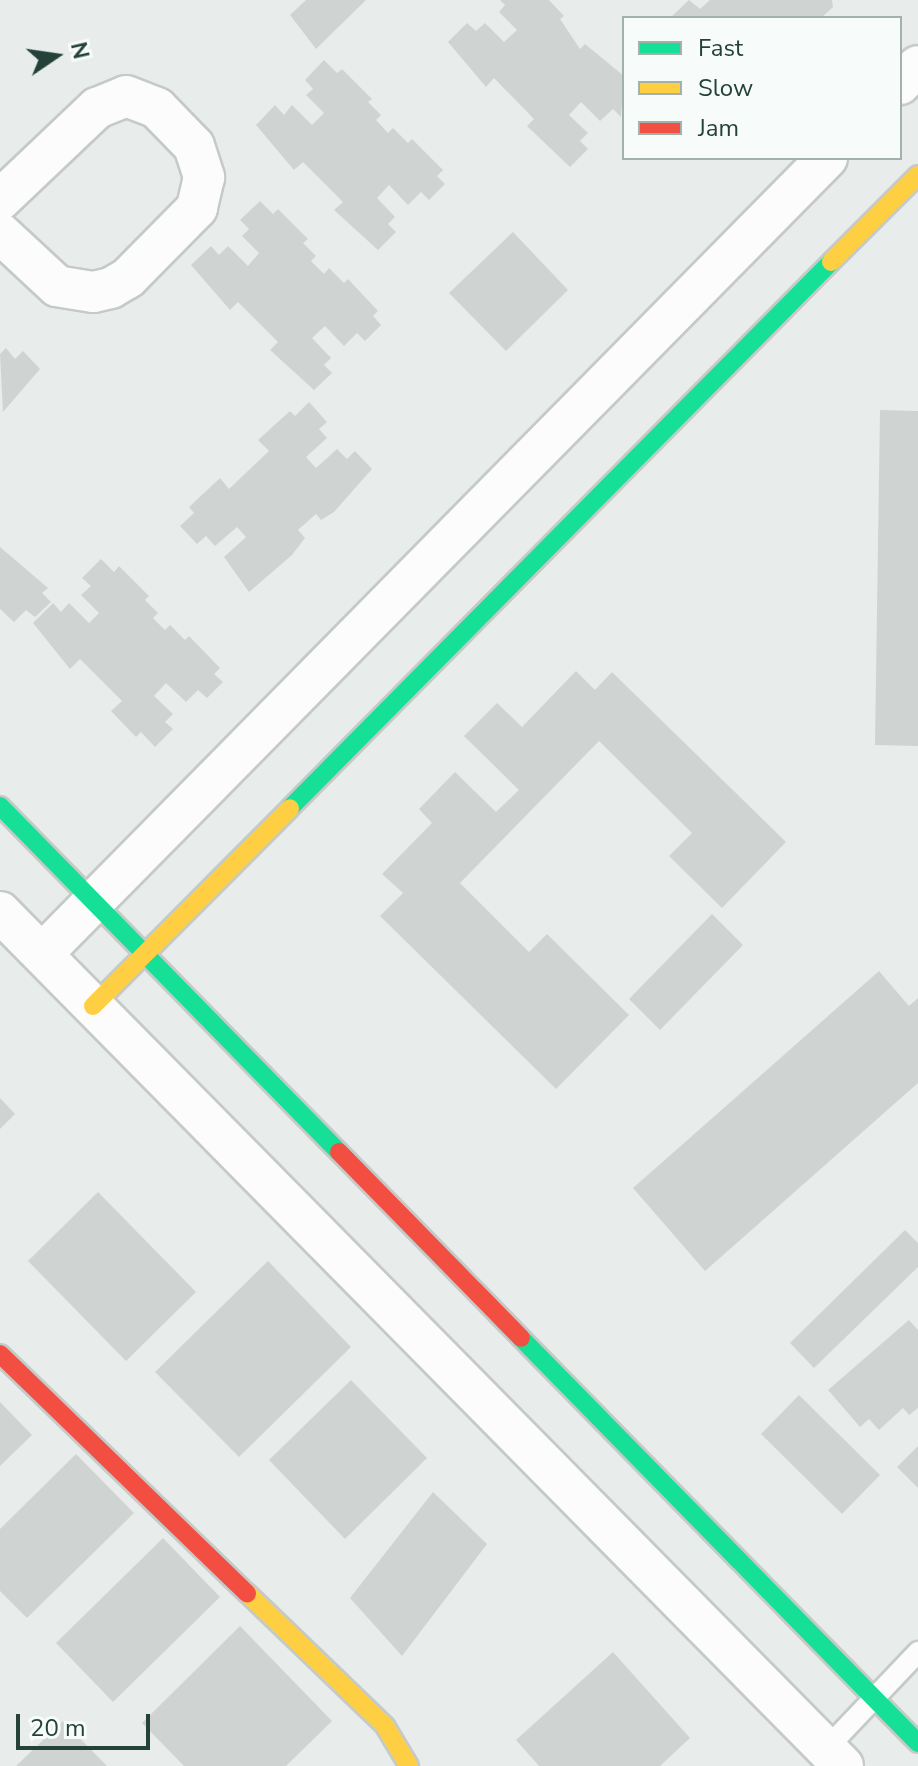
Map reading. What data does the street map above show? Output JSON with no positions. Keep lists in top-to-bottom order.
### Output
{
  "legend": ["Fast", "Slow", "Jam"],
  "scale_bar": "20 m",
  "north": "right"
}
